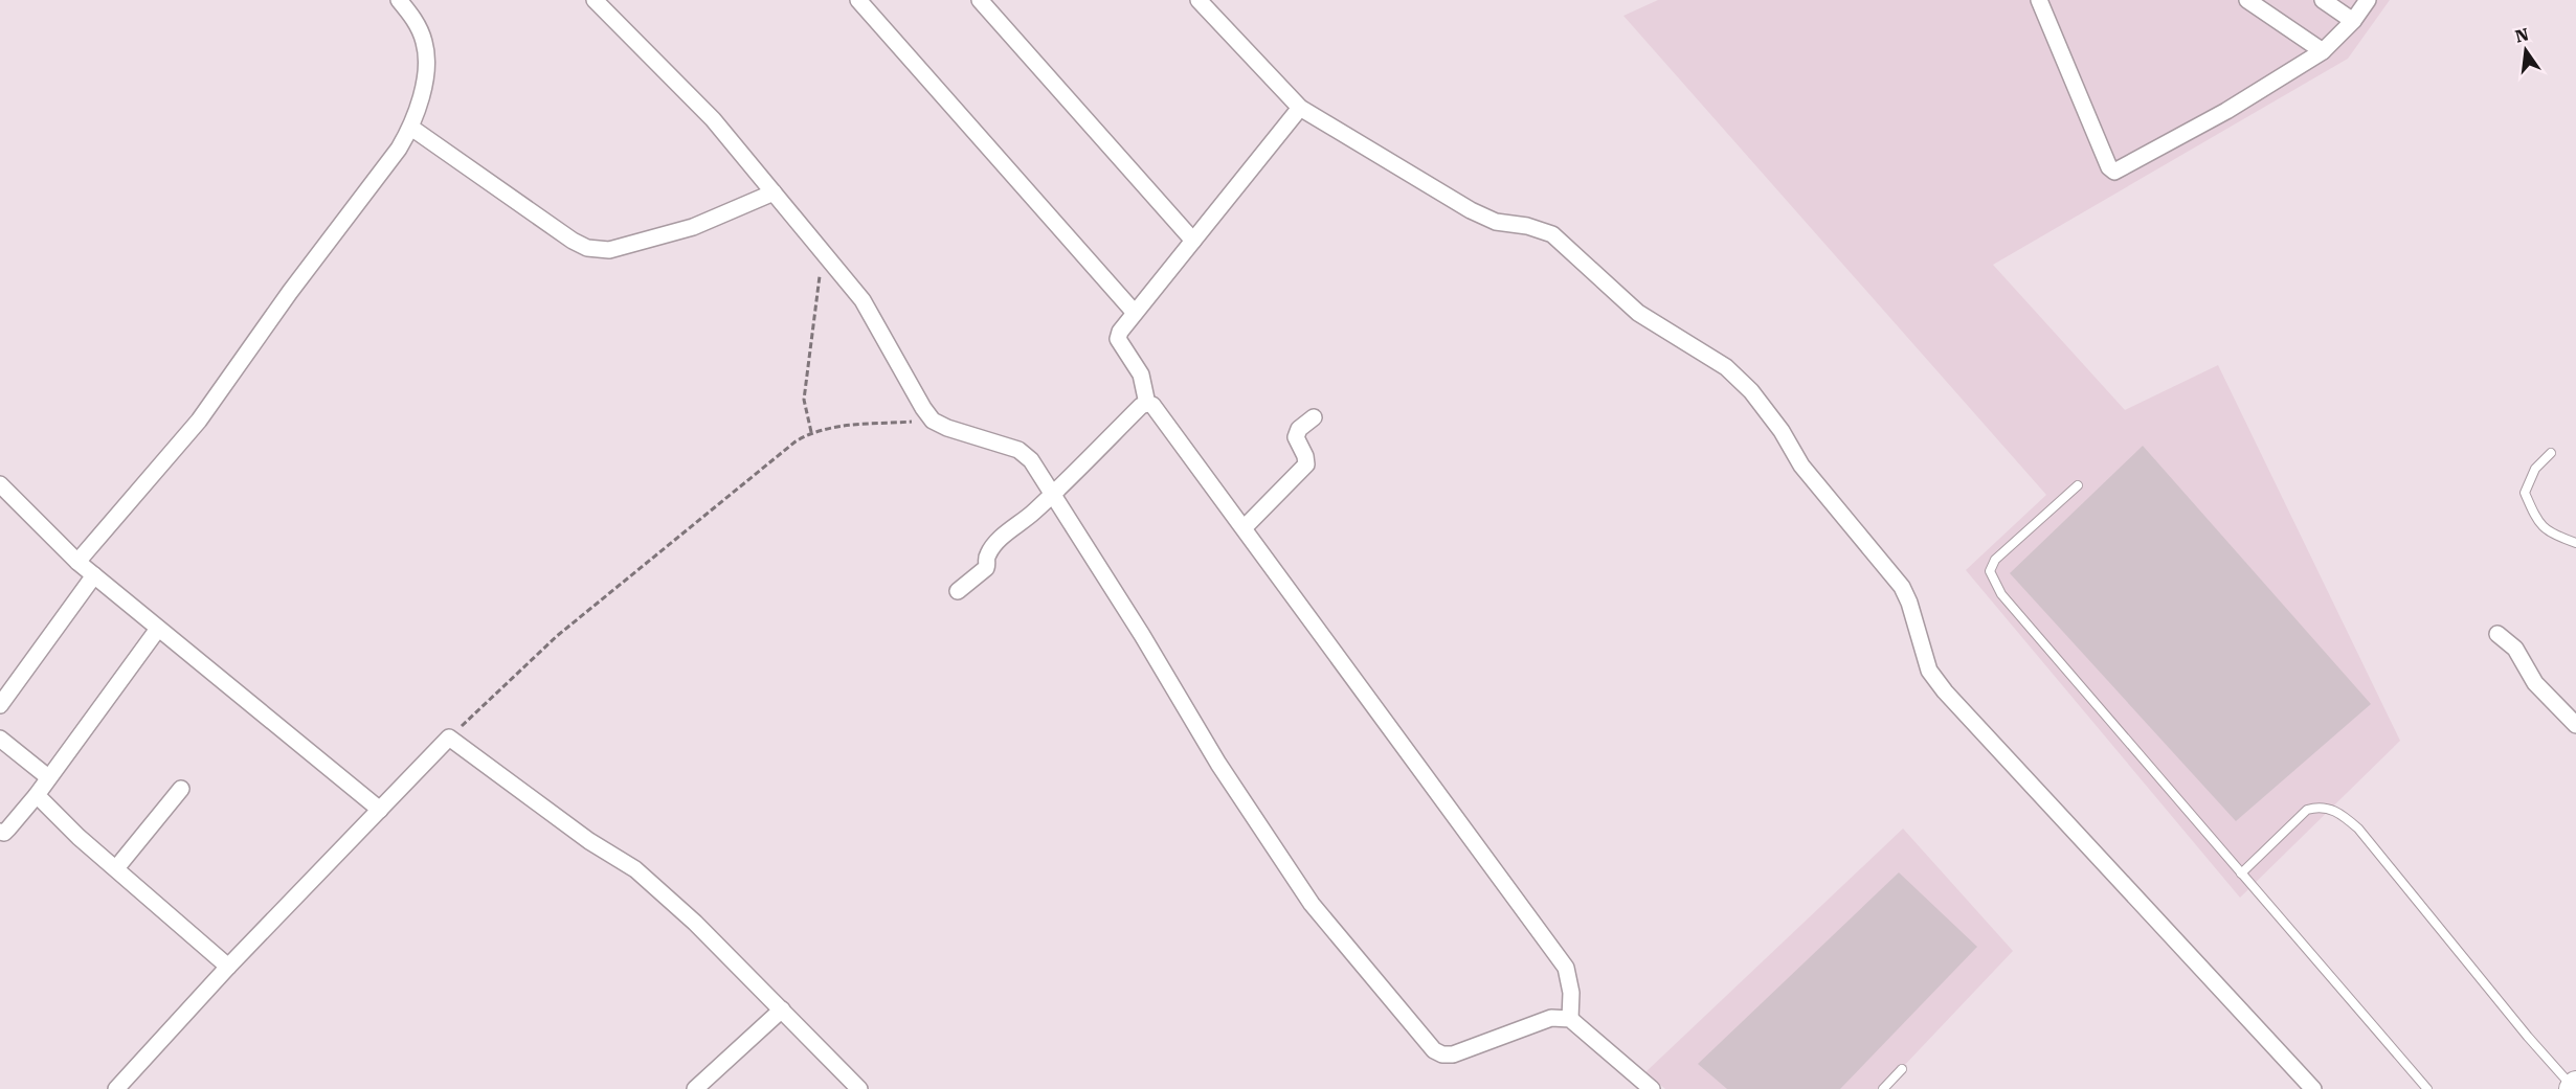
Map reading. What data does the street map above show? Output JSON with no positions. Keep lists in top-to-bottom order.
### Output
{
  "north": "top"
}
